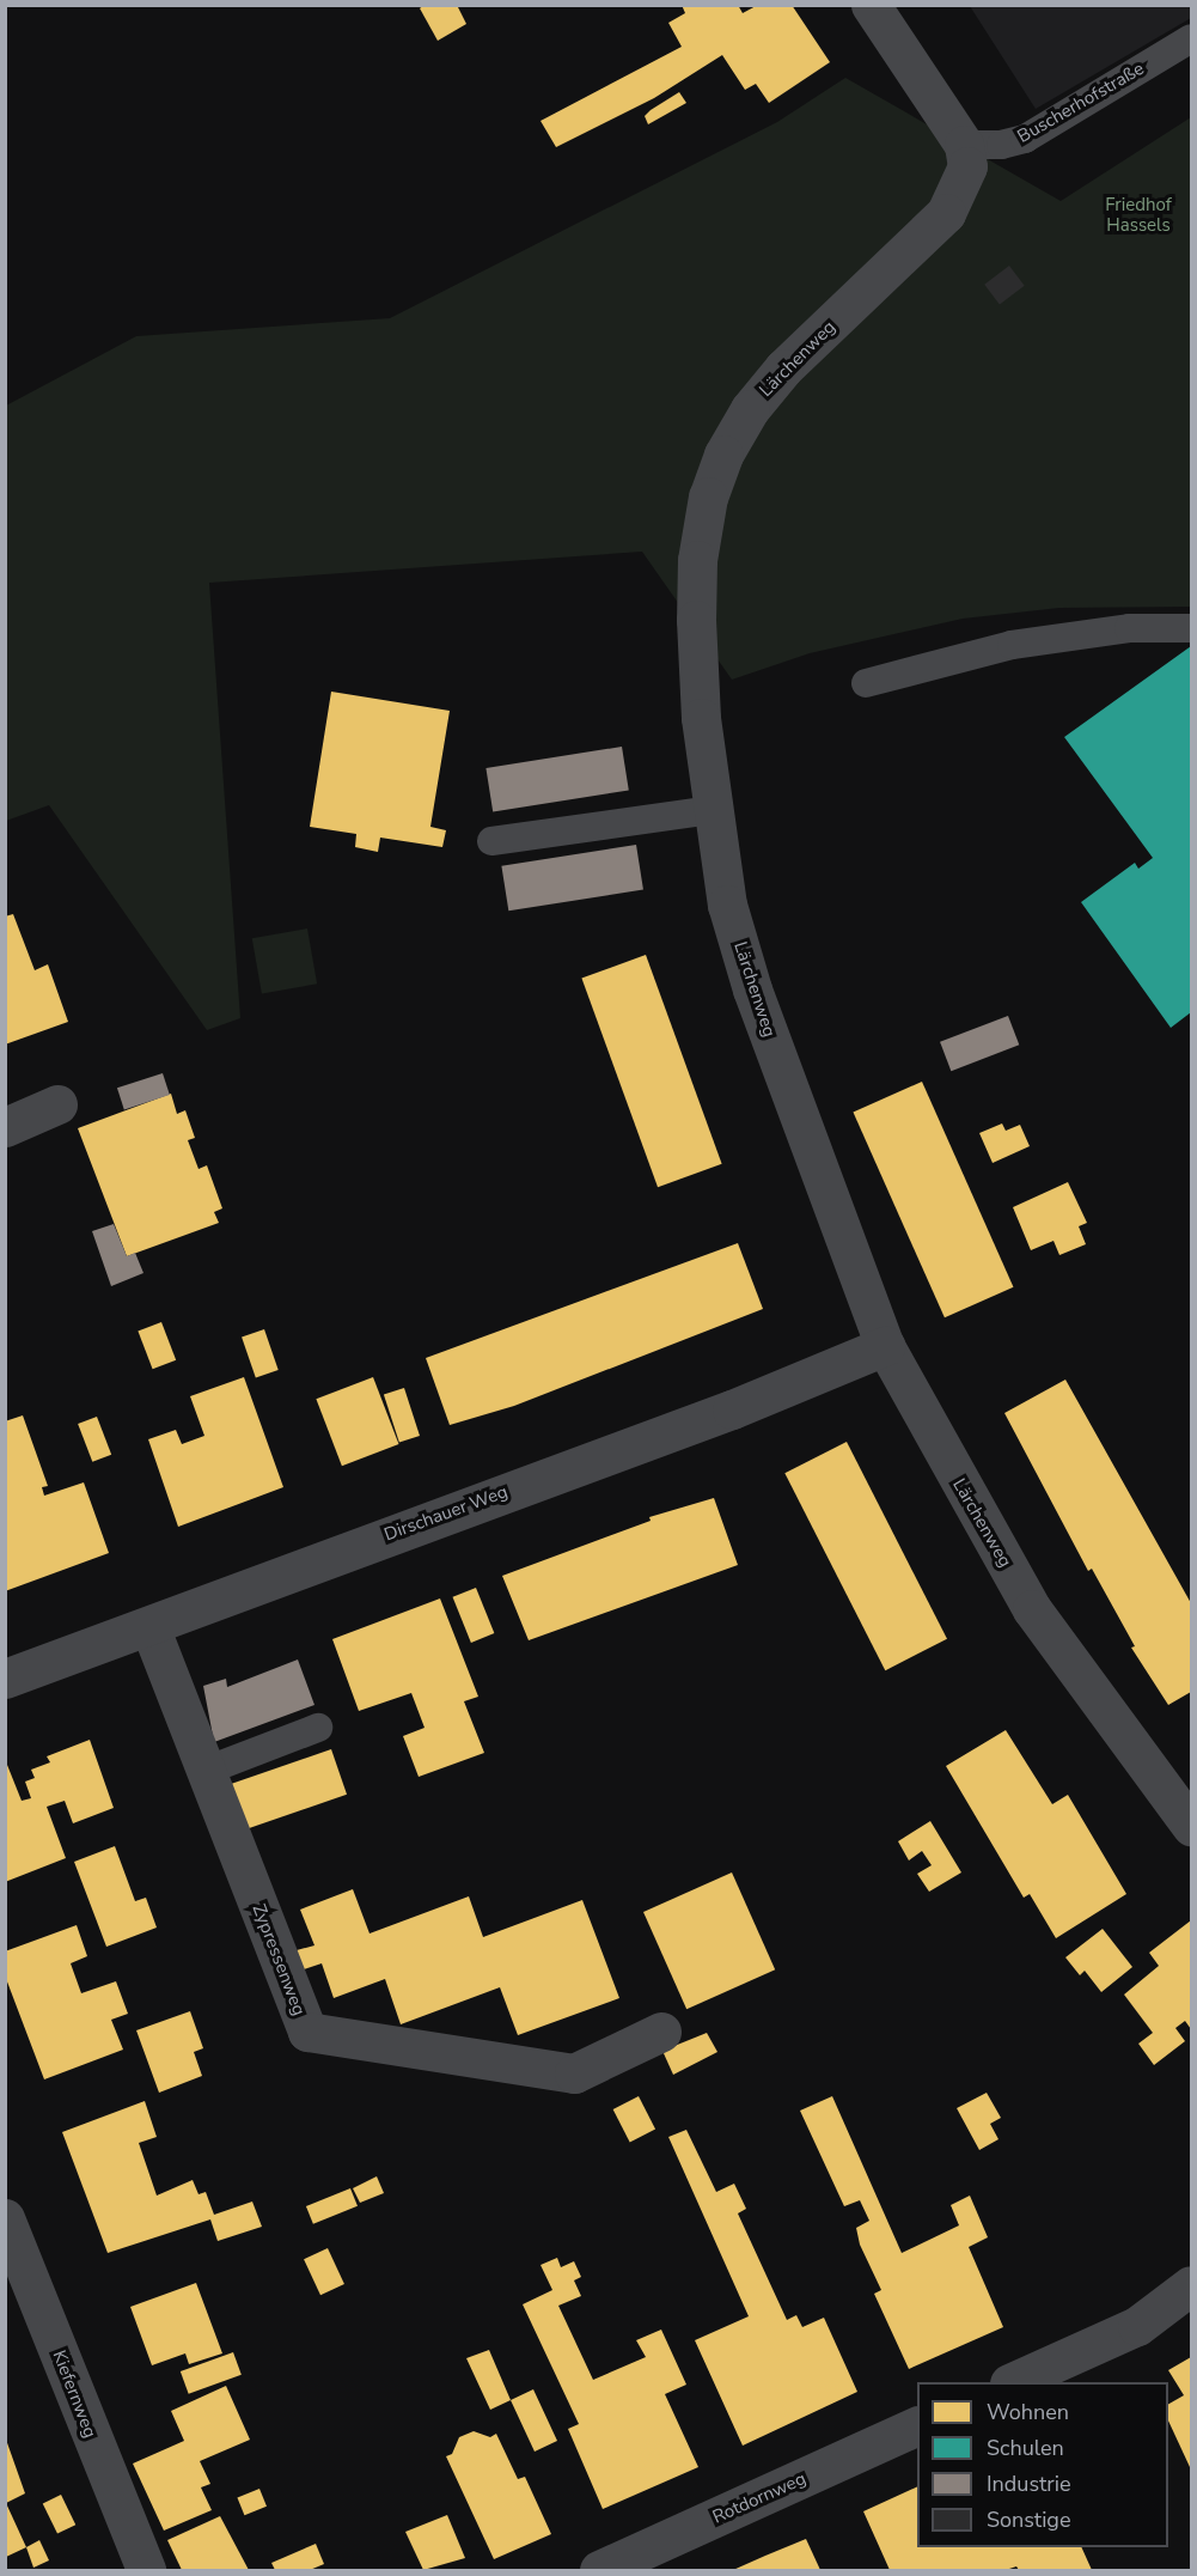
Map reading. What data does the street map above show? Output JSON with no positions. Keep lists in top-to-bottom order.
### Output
{
  "streets": {
    "street": [
      "Lärchenweg",
      "Dirschauer Weg",
      "Zypressenweg",
      "Kiefernweg",
      "Rotdornweg"
    ],
    "lane": ["Buscherhofstraße"]
  },
  "crossings": [
    ["Buscherhofstraße", "Lärchenweg"],
    ["Lärchenweg", "Dirschauer Weg"],
    ["Dirschauer Weg", "Zypressenweg"]
  ],
  "parks": ["Friedhof Hassels"],
  "legend": [
    "Wohnen",
    "Schulen",
    "Industrie",
    "Sonstige"
  ]
}
